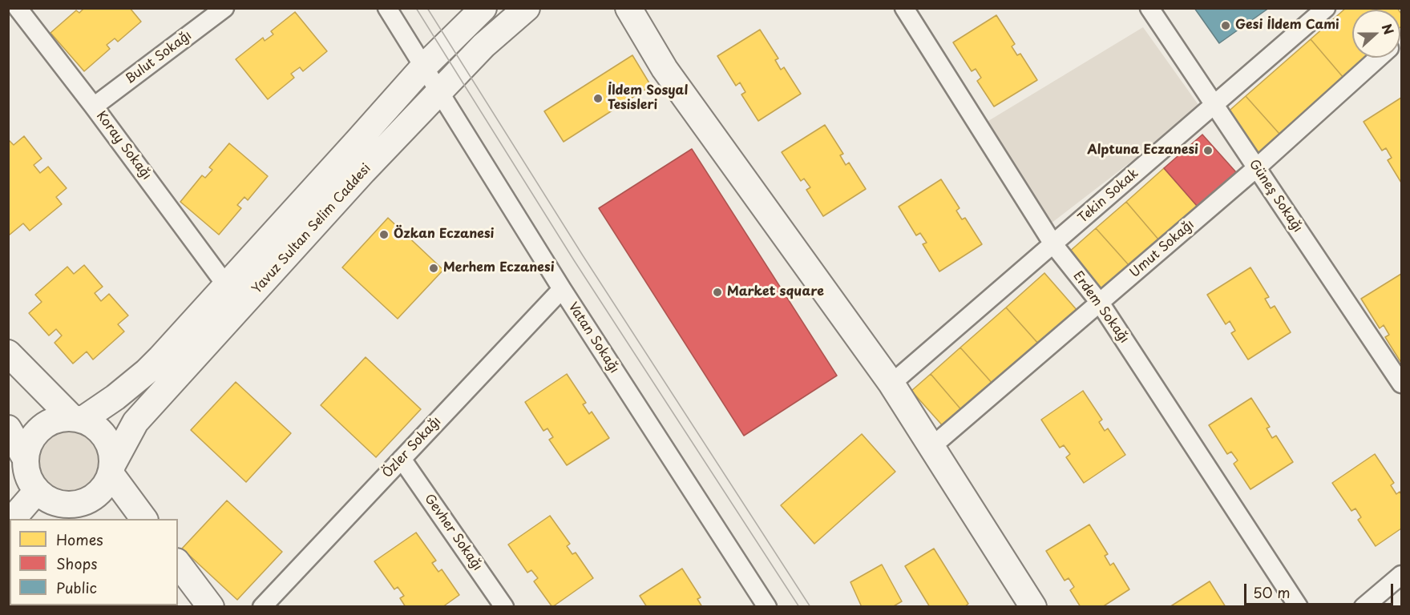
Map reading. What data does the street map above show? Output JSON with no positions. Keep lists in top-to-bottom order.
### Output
{
  "streets": {
    "street": [
      "Bulut Sokağı",
      "Koray Sokağı",
      "Tekin Sokak",
      "Güneş Sokağı",
      "Yavuz Sultan Selim Caddesi",
      "Umut Sokağı",
      "Erdem Sokağı",
      "Vatan Sokağı",
      "Özler Sokağı",
      "Gevher Sokağı"
    ]
  },
  "crossings": [
    ["Bulut Sokağı", "Koray Sokağı"],
    ["Koray Sokağı", "Yavuz Sultan Selim Caddesi"],
    ["Tekin Sokak", "Güneş Sokağı"],
    ["Tekin Sokak", "Erdem Sokağı"],
    ["Güneş Sokağı", "Umut Sokağı"],
    ["Yavuz Sultan Selim Caddesi", "Vatan Sokağı"],
    ["Umut Sokağı", "Erdem Sokağı"],
    ["Vatan Sokağı", "Özler Sokağı"],
    ["Özler Sokağı", "Gevher Sokağı"]
  ],
  "places": [
    "Gesi İldem Cami",
    "İldem Sosyal Tesisleri",
    "Alptuna Eczanesi",
    "Özkan Eczanesi",
    "Merhem Eczanesi",
    "Market square"
  ],
  "legend": ["Homes", "Shops", "Public"],
  "scale_bar": "50 m",
  "north": "right"
}
